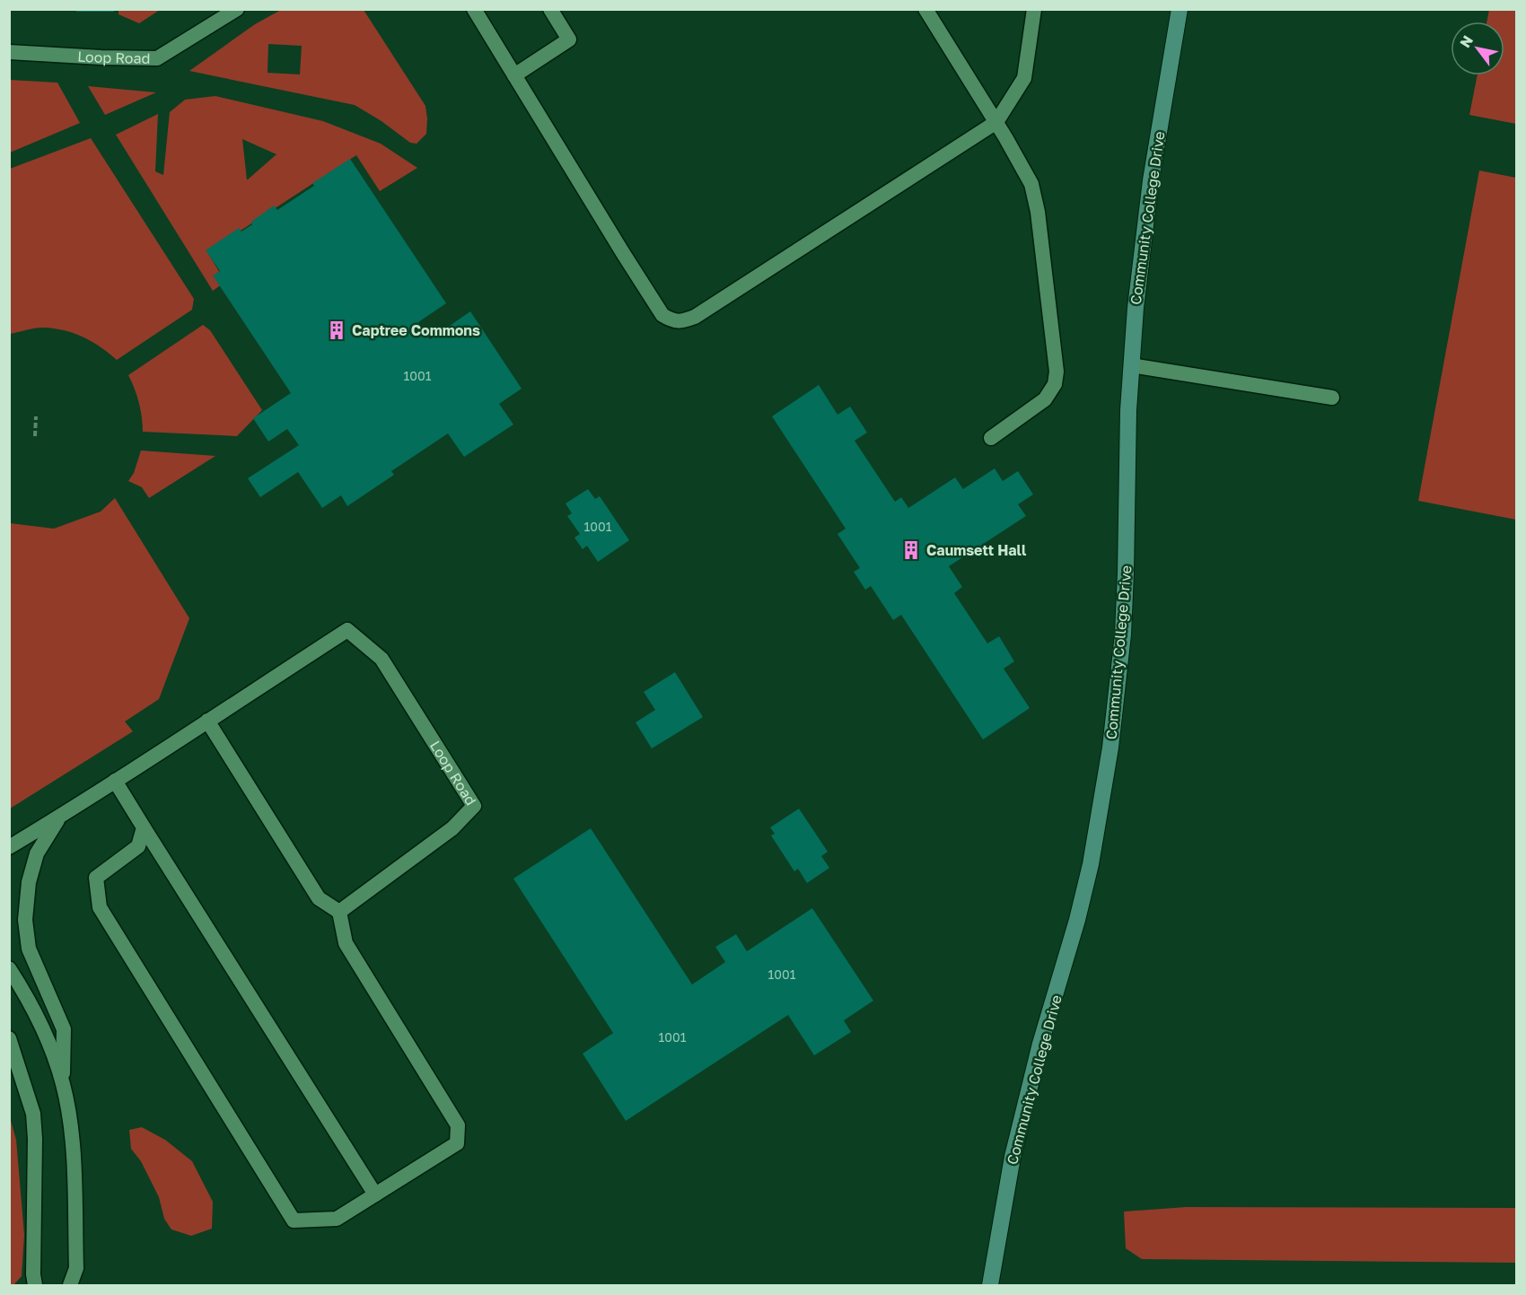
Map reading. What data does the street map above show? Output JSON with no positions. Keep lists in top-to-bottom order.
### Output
{
  "streets": {
    "main road": ["Community College Drive"],
    "lane": ["Loop Road"]
  },
  "places": {
    "building": ["Captree Commons", "Caumsett Hall"]
  },
  "house_numbers": [
    "1001",
    "1001",
    "1001",
    "1001"
  ],
  "north": "top left"
}
